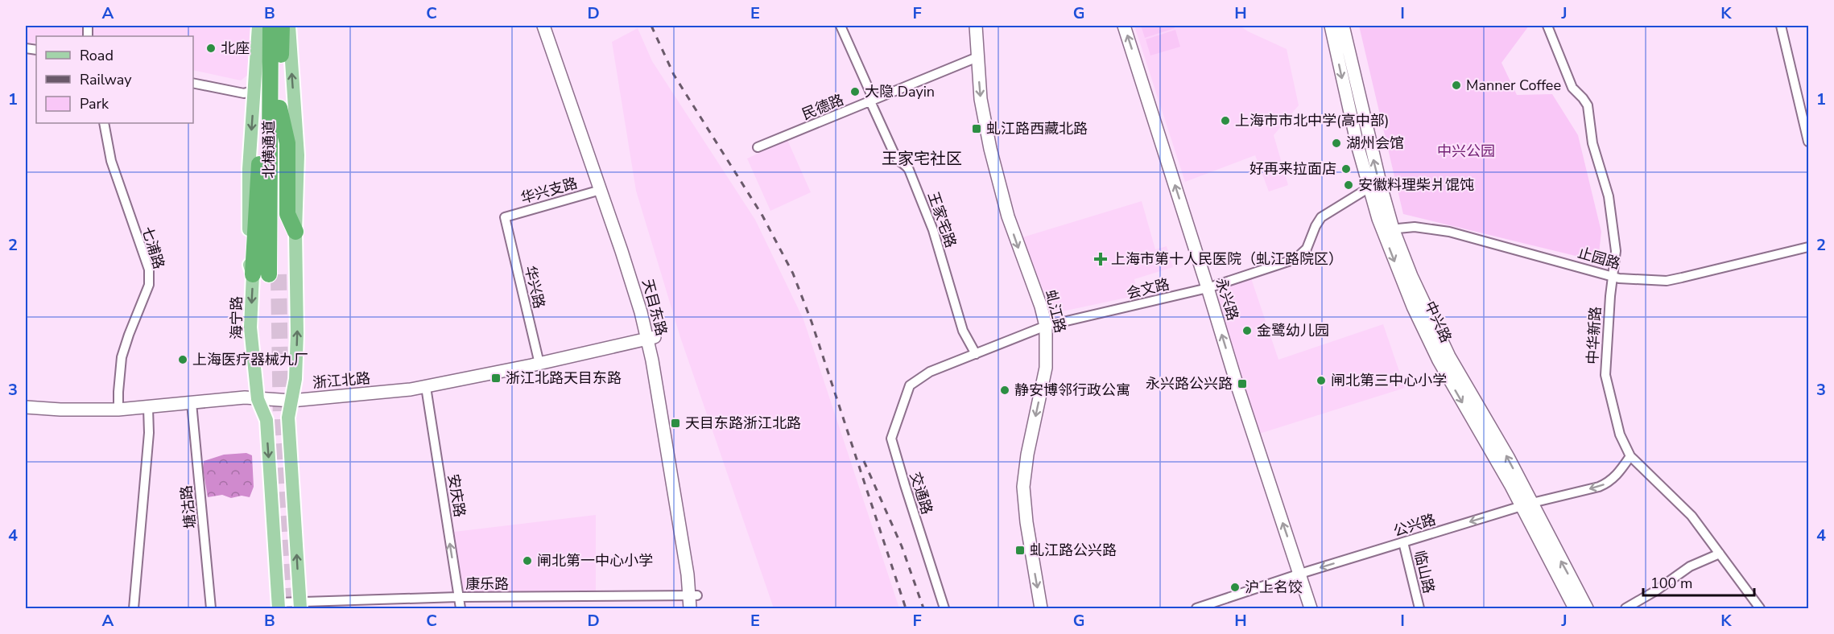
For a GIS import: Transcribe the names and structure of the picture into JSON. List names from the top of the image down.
{
  "streets": {
    "highway": ["北横通道"],
    "main road": [
      "永兴路",
      "天目东路",
      "虬江路",
      "海宁路",
      "中兴路",
      "浙江北路"
    ],
    "street": [
      "民德路",
      "华兴支路",
      "王家宅路",
      "七浦路",
      "止园路",
      "华兴路",
      "会文路",
      "中华新路",
      "交通路",
      "安庆路",
      "塘沽路",
      "公兴路",
      "临山路",
      "康乐路"
    ]
  },
  "crossings": [
    ["民德路", "王家宅路"],
    ["民德路", "虬江路"],
    ["北横通道", "海宁路"],
    ["华兴支路", "华兴路"],
    ["华兴支路", "天目东路"],
    ["王家宅路", "会文路"],
    ["七浦路", "浙江北路"],
    ["止园路", "中兴路"],
    ["止园路", "中华新路"],
    ["华兴路", "浙江北路"],
    ["会文路", "永兴路"],
    ["会文路", "虬江路"],
    ["会文路", "中兴路"],
    ["会文路", "交通路"],
    ["永兴路", "公兴路"],
    ["天目东路", "浙江北路"],
    ["天目东路", "康乐路"],
    ["海宁路", "浙江北路"],
    ["海宁路", "康乐路"],
    ["中兴路", "公兴路"],
    ["中华新路", "公兴路"],
    ["浙江北路", "安庆路"],
    ["浙江北路", "塘沽路"],
    ["安庆路", "康乐路"],
    ["公兴路", "临山路"]
  ],
  "one_way": [
    "永兴路",
    "虬江路",
    "安庆路",
    "公兴路"
  ],
  "districts": ["王家宅社区"],
  "parks": ["中兴公园"],
  "places": {
    "other": [
      "北座",
      "Manner Coffee",
      "大隐 Dayin",
      "上海市市北中学(高中部)",
      "湖州会馆",
      "好再来拉面店",
      "安徽料理柴爿馄饨",
      "金鹭幼儿园",
      "上海医疗器械九厂",
      "闸北第三中心小学",
      "静安博邻行政公寓",
      "闸北第一中心小学",
      "沪上名饺"
    ],
    "transit": [
      "虬江路西藏北路",
      "浙江北路天目东路",
      "永兴路公兴路",
      "天目东路浙江北路",
      "虬江路公兴路"
    ],
    "health": ["上海市第十人民医院（虬江路院区）"]
  },
  "legend": ["Road", "Railway", "Park"],
  "scale_bar": "100 m",
  "grid": {
    "columns": [
      "A",
      "B",
      "C",
      "D",
      "E",
      "F",
      "G",
      "H",
      "I",
      "J",
      "K"
    ],
    "rows": [
      "1",
      "2",
      "3",
      "4"
    ]
  }
}
